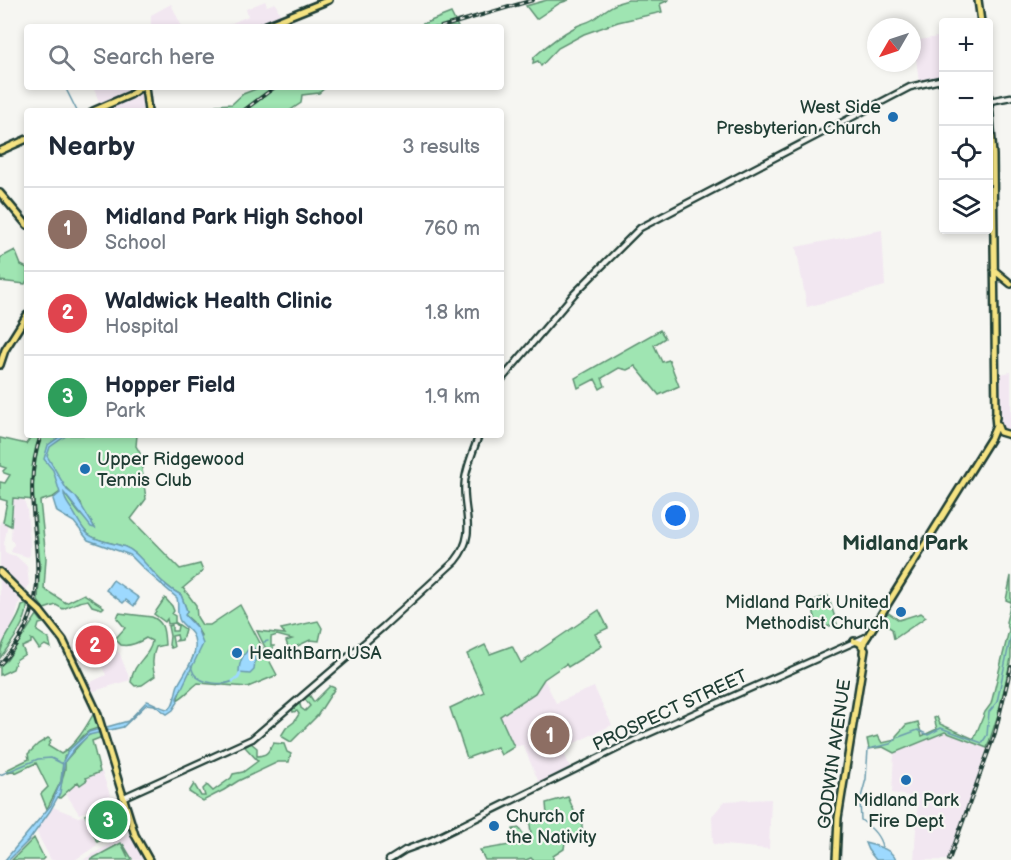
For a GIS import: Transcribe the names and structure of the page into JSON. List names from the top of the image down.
{
  "streets": {
    "main road": ["PROSPECT STREET", "GODWIN AVENUE"]
  },
  "crossings": [
    ["PROSPECT STREET", "GODWIN AVENUE"]
  ],
  "districts": ["Midland Park"],
  "places": [
    "West Side Presbyterian Church",
    "Upper Ridgewood Tennis Club",
    "Midland Park United Methodist Church",
    "HealthBarn USA",
    "Midland Park Fire Dept",
    "Church of the Nativity"
  ],
  "north": "bottom left",
  "page": {
    "map_buttons": ["+", "−"],
    "search": "Search here",
    "heading": ["Nearby", "3 results"],
    "list": [
      {
        "mark": "1",
        "name": "Midland Park High School",
        "note": "School",
        "value": "760 m"
      },
      {
        "mark": "2",
        "name": "Waldwick Health Clinic",
        "note": "Hospital",
        "value": "1.8 km"
      },
      {
        "mark": "3",
        "name": "Hopper Field",
        "note": "Park",
        "value": "1.9 km"
      }
    ],
    "pins": ["2", "1", "3"]
  }
}
